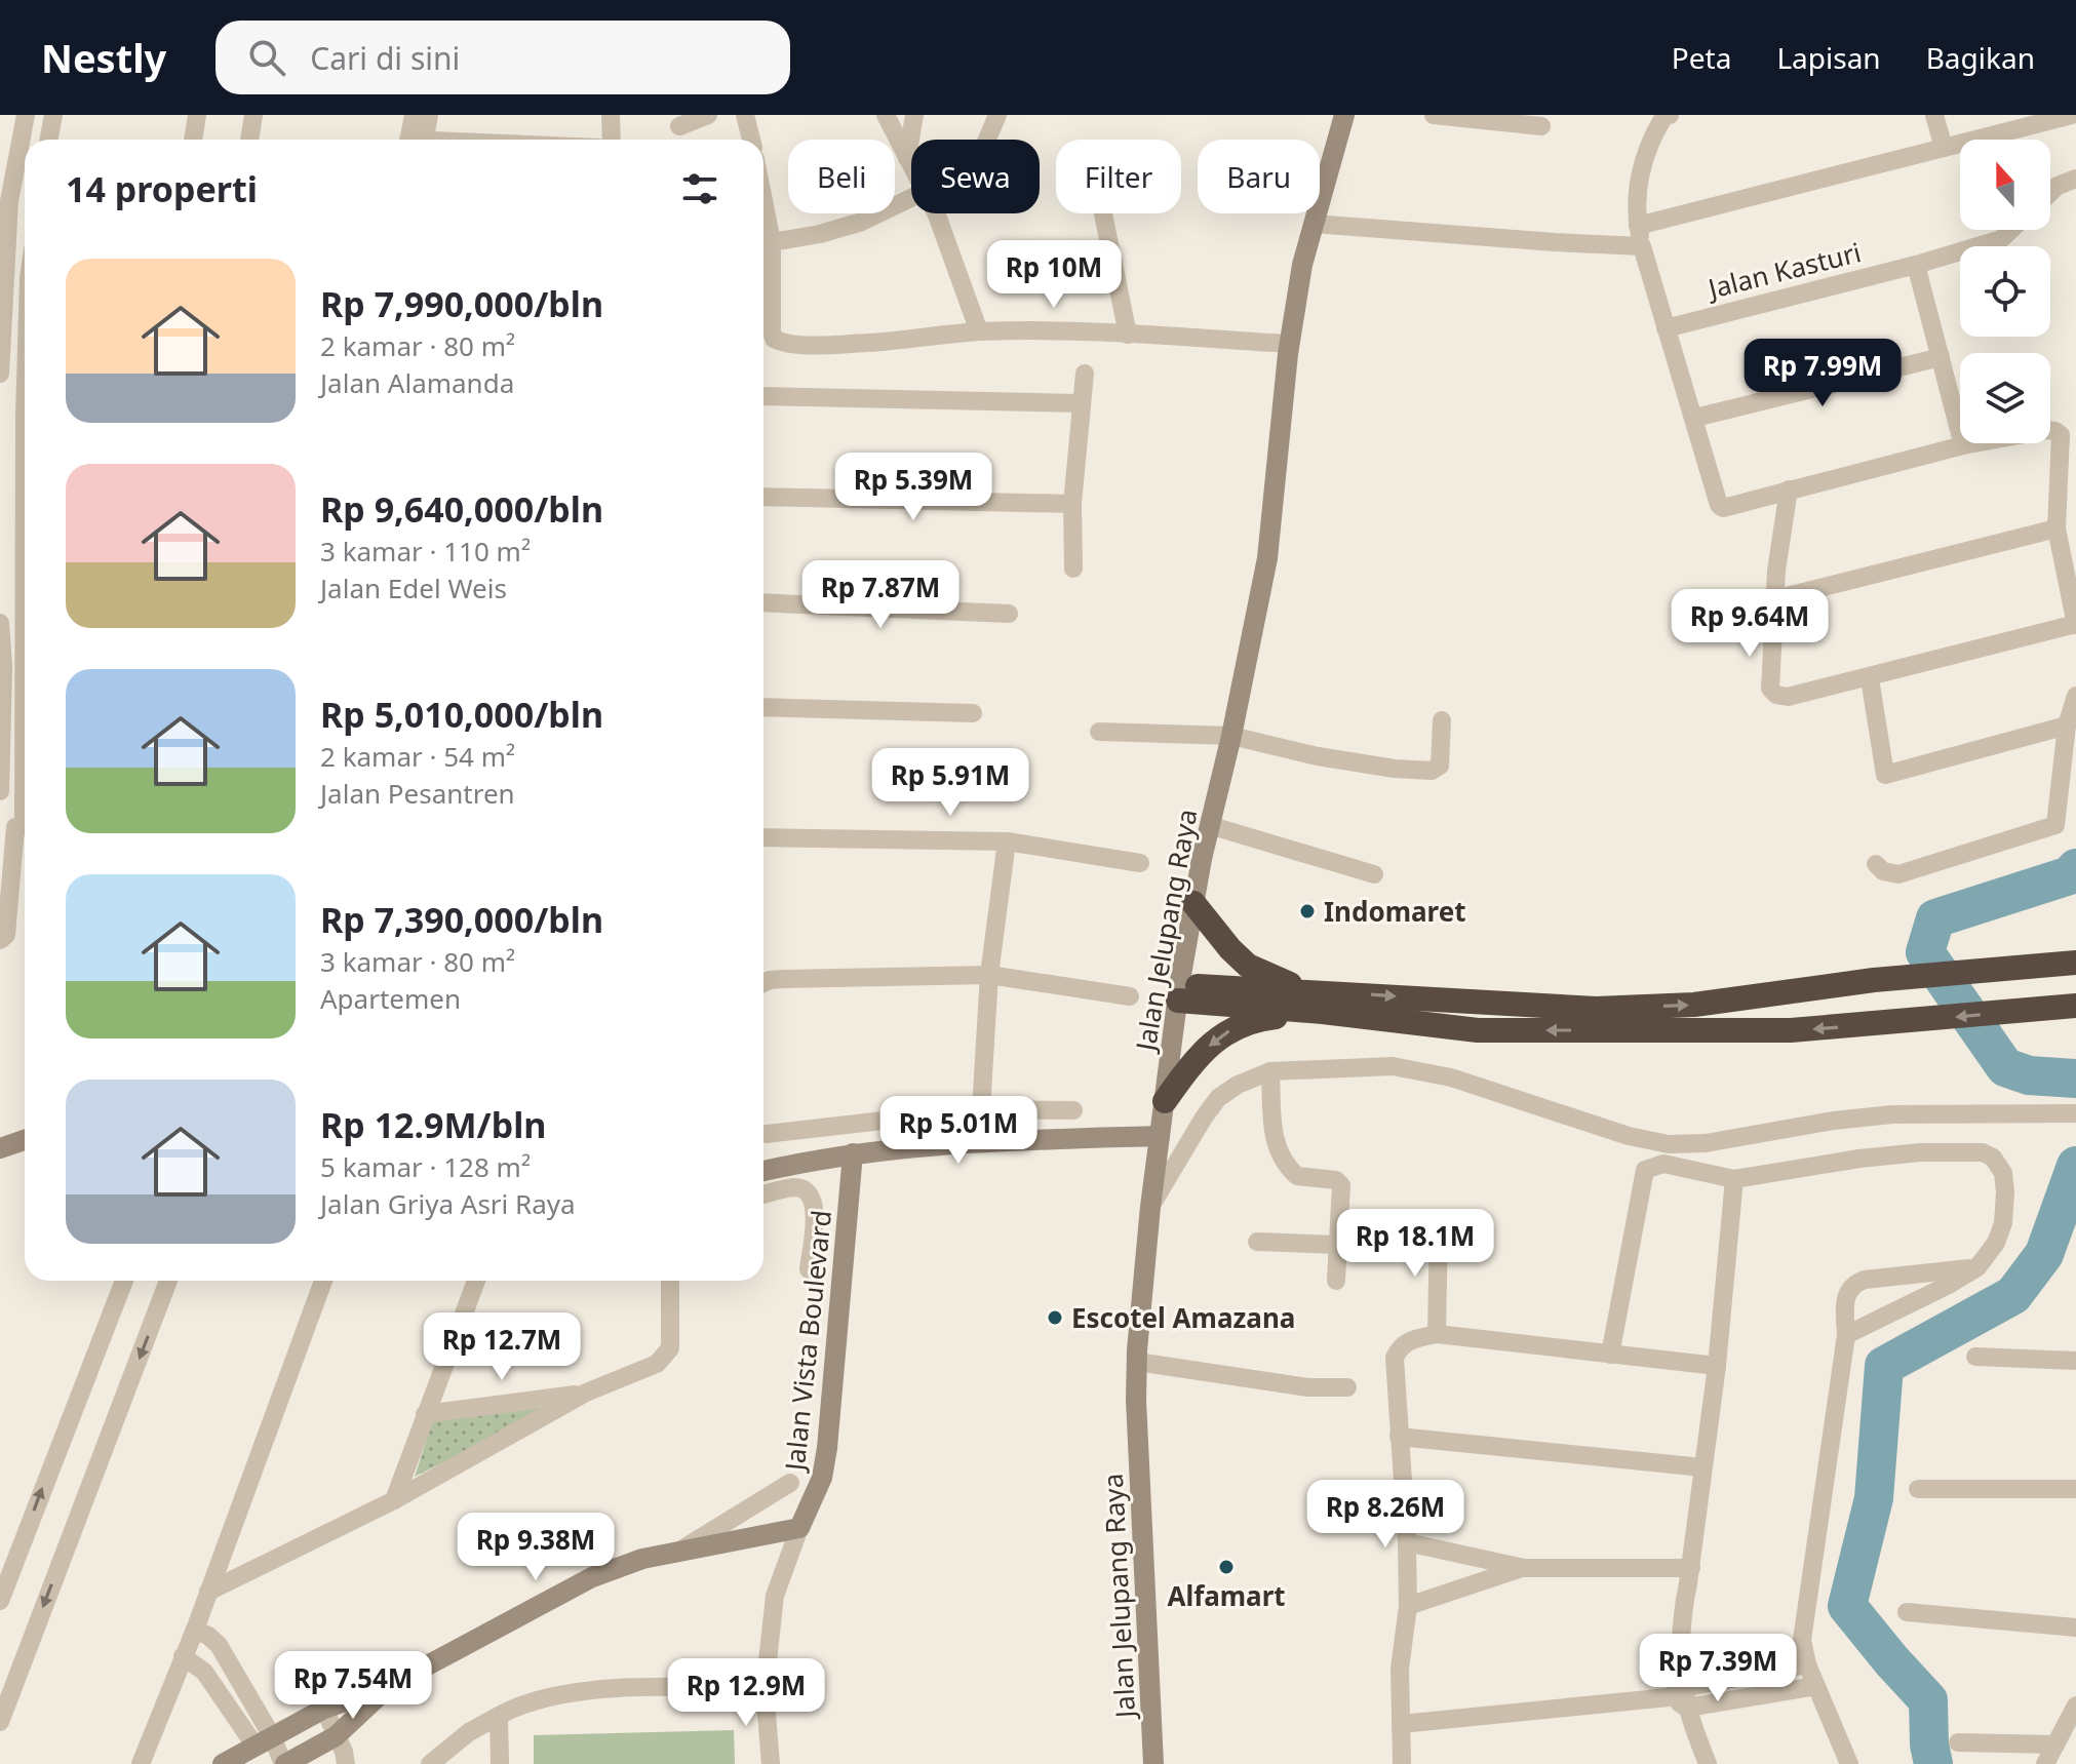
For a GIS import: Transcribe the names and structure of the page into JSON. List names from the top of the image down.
{
  "streets": {
    "street": ["Jalan Kasturi", "Jalan Jelupang Raya", "Jalan Vista Boulevard"]
  },
  "places": ["Indomaret", "Escotel Amazana", "Alfamart"],
  "north": "top",
  "page": {
    "header": "Nestly",
    "search": "Cari di sini",
    "nav": ["Peta", "Lapisan", "Bagikan"],
    "chip": [
      "Beli",
      "Sewa",
      "Filter",
      "Baru"
    ],
    "heading": "14 properti",
    "list": [
      {
        "name": "Rp 7,990,000/bln",
        "note": "2 kamar · 80 m² · Jalan Alamanda"
      },
      {
        "name": "Rp 9,640,000/bln",
        "note": "3 kamar · 110 m² · Jalan Edel Weis"
      },
      {
        "name": "Rp 5,010,000/bln",
        "note": "2 kamar · 54 m² · Jalan Pesantren"
      },
      {
        "name": "Rp 7,390,000/bln",
        "note": "3 kamar · 80 m² · Apartemen"
      },
      {
        "name": "Rp 12.9M/bln",
        "note": "5 kamar · 128 m² · Jalan Griya Asri Raya"
      }
    ],
    "price": [
      "Rp 10M",
      "Rp 7.99M",
      "Rp 5.39M",
      "Rp 7.87M",
      "Rp 9.64M",
      "Rp 5.91M",
      "Rp 5.01M",
      "Rp 18.1M",
      "Rp 12.7M",
      "Rp 8.26M",
      "Rp 9.38M",
      "Rp 7.39M",
      "Rp 7.54M",
      "Rp 12.9M"
    ]
  }
}
